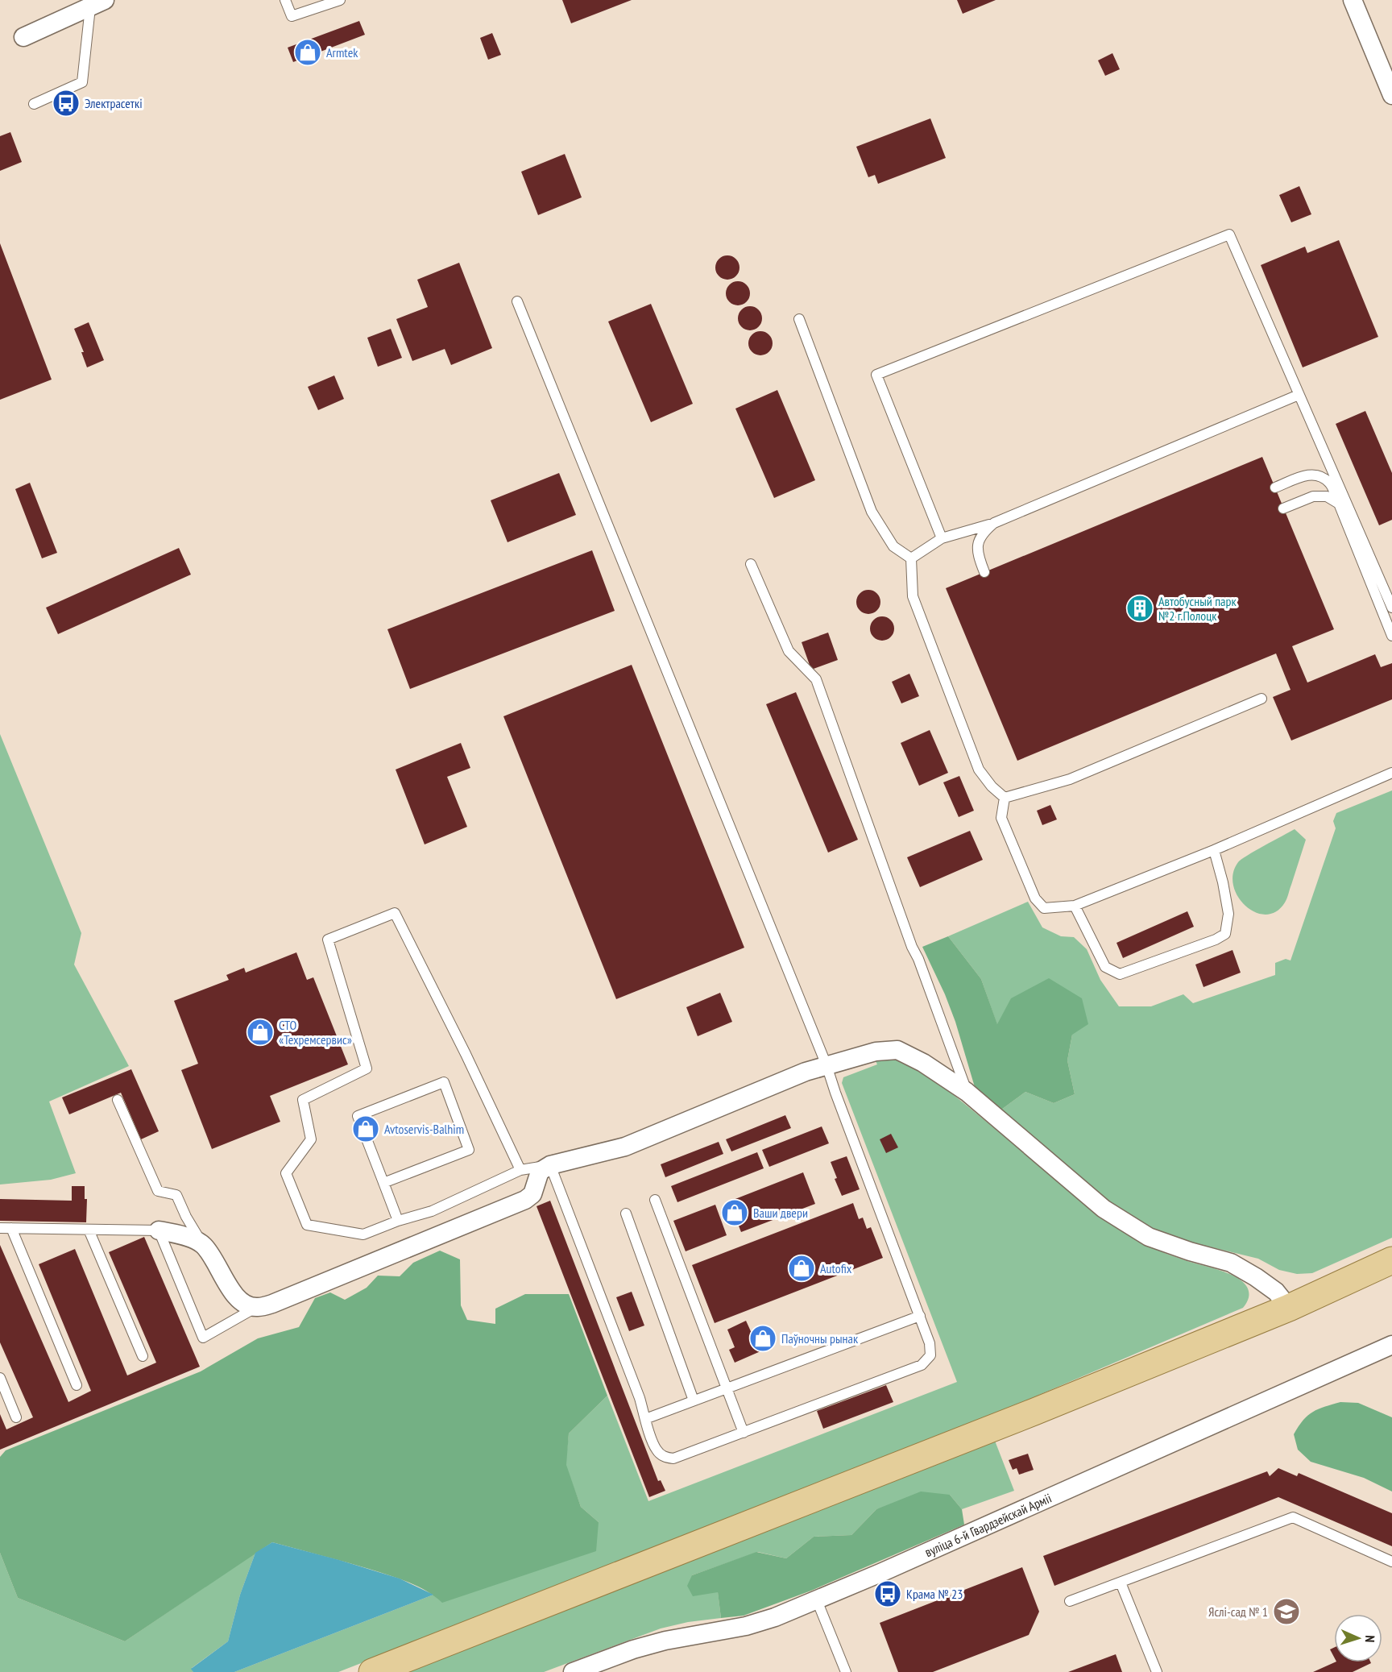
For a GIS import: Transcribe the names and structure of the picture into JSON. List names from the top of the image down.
{
  "streets": {
    "street": ["вуліца 6-й Гвардзейскай Арміі"]
  },
  "places": {
    "shop": [
      "Armtek",
      "СТО «Техремсервис»",
      "Avtoservis-Balhim",
      "Ваши двери",
      "Autofix",
      "Паўночны рынак"
    ],
    "bus stop": ["Электрасеткі", "Крама № 23"],
    "building": ["Автобусный парк №2 г.Полоцк"],
    "school or university": ["Яслі-сад № 1"]
  },
  "north": "right"
}
